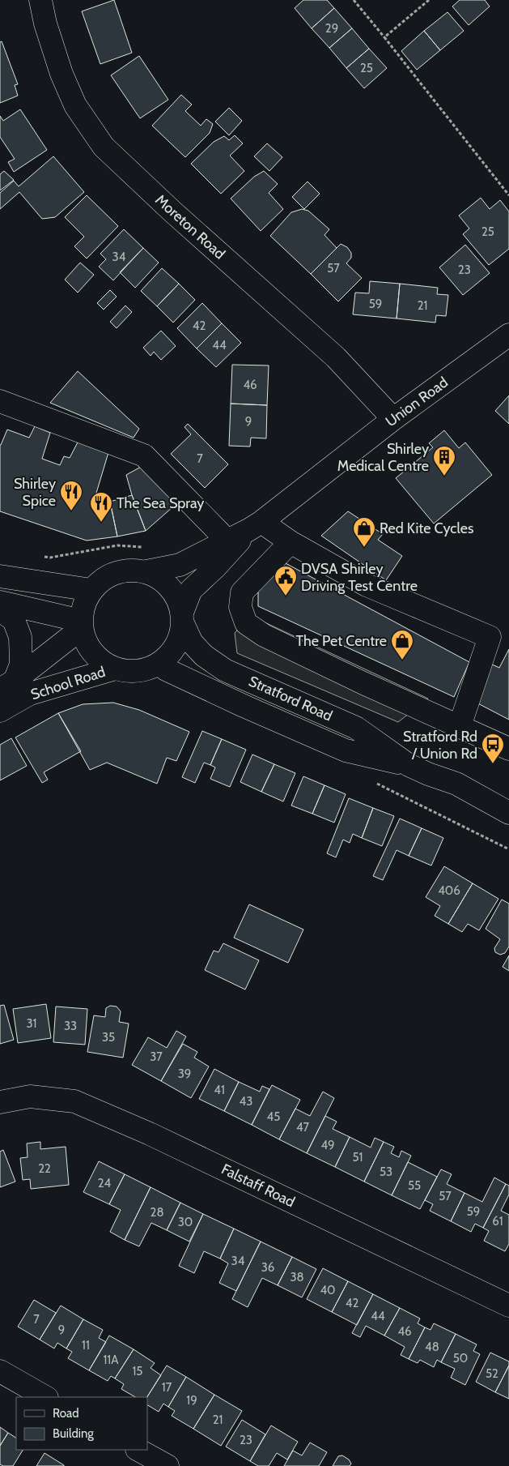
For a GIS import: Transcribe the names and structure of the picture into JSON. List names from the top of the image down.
{
  "streets": {
    "main road": [
      "Moreton Road",
      "Union Road",
      "School Road",
      "Stratford Road",
      "Falstaff Road"
    ]
  },
  "crossings": [
    ["Moreton Road", "Union Road"],
    ["Union Road", "School Road"],
    ["Union Road", "Stratford Road"],
    ["School Road", "Stratford Road"]
  ],
  "places": {
    "building": ["Shirley Medical Centre"],
    "restaurant": ["Shirley Spice", "The Sea Spray"],
    "shop": ["Red Kite Cycles", "The Pet Centre"],
    "public building": ["DVSA Shirley Driving Test Centre"],
    "bus stop": ["Stratford Rd / Union Rd"]
  },
  "house_numbers": [
    "29",
    "25",
    "25",
    "34",
    "57",
    "23",
    "59",
    "21",
    "42",
    "44",
    "46",
    "9",
    "7",
    "406",
    "31",
    "33",
    "35",
    "37",
    "39",
    "41",
    "43",
    "45",
    "47",
    "49",
    "51",
    "22",
    "53",
    "24",
    "55",
    "57",
    "59",
    "28",
    "61",
    "30",
    "34",
    "36",
    "38",
    "40",
    "42",
    "44",
    "7",
    "9",
    "46",
    "11",
    "48",
    "50",
    "11A",
    "15",
    "52",
    "17",
    "19",
    "21",
    "23"
  ],
  "legend": ["Road", "Building"]
}
